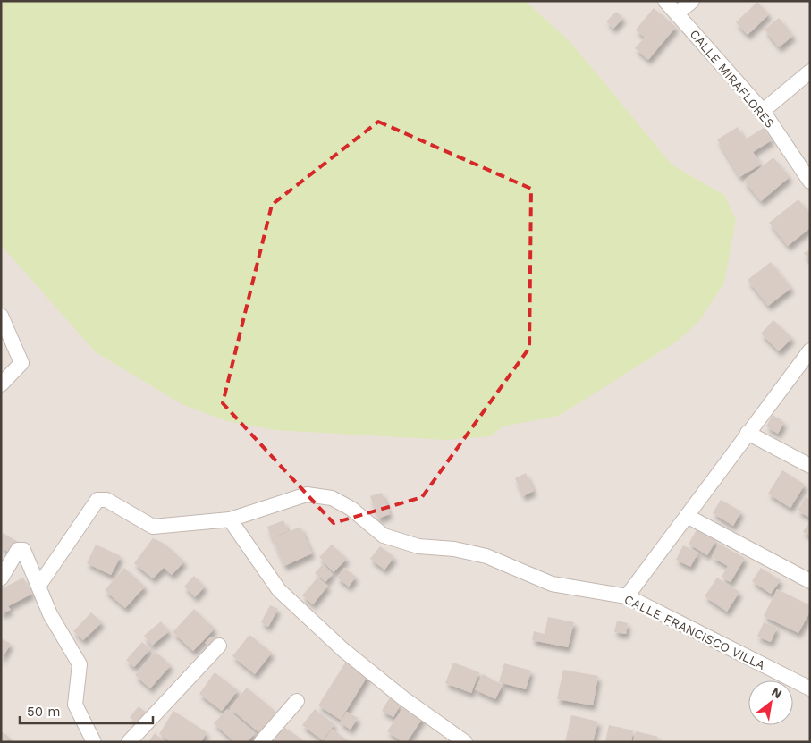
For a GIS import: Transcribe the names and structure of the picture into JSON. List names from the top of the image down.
{
  "streets": {
    "street": ["CALLE MIRAFLORES", "CALLE FRANCISCO VILLA"]
  },
  "scale_bar": "50 m",
  "north": "top right"
}
